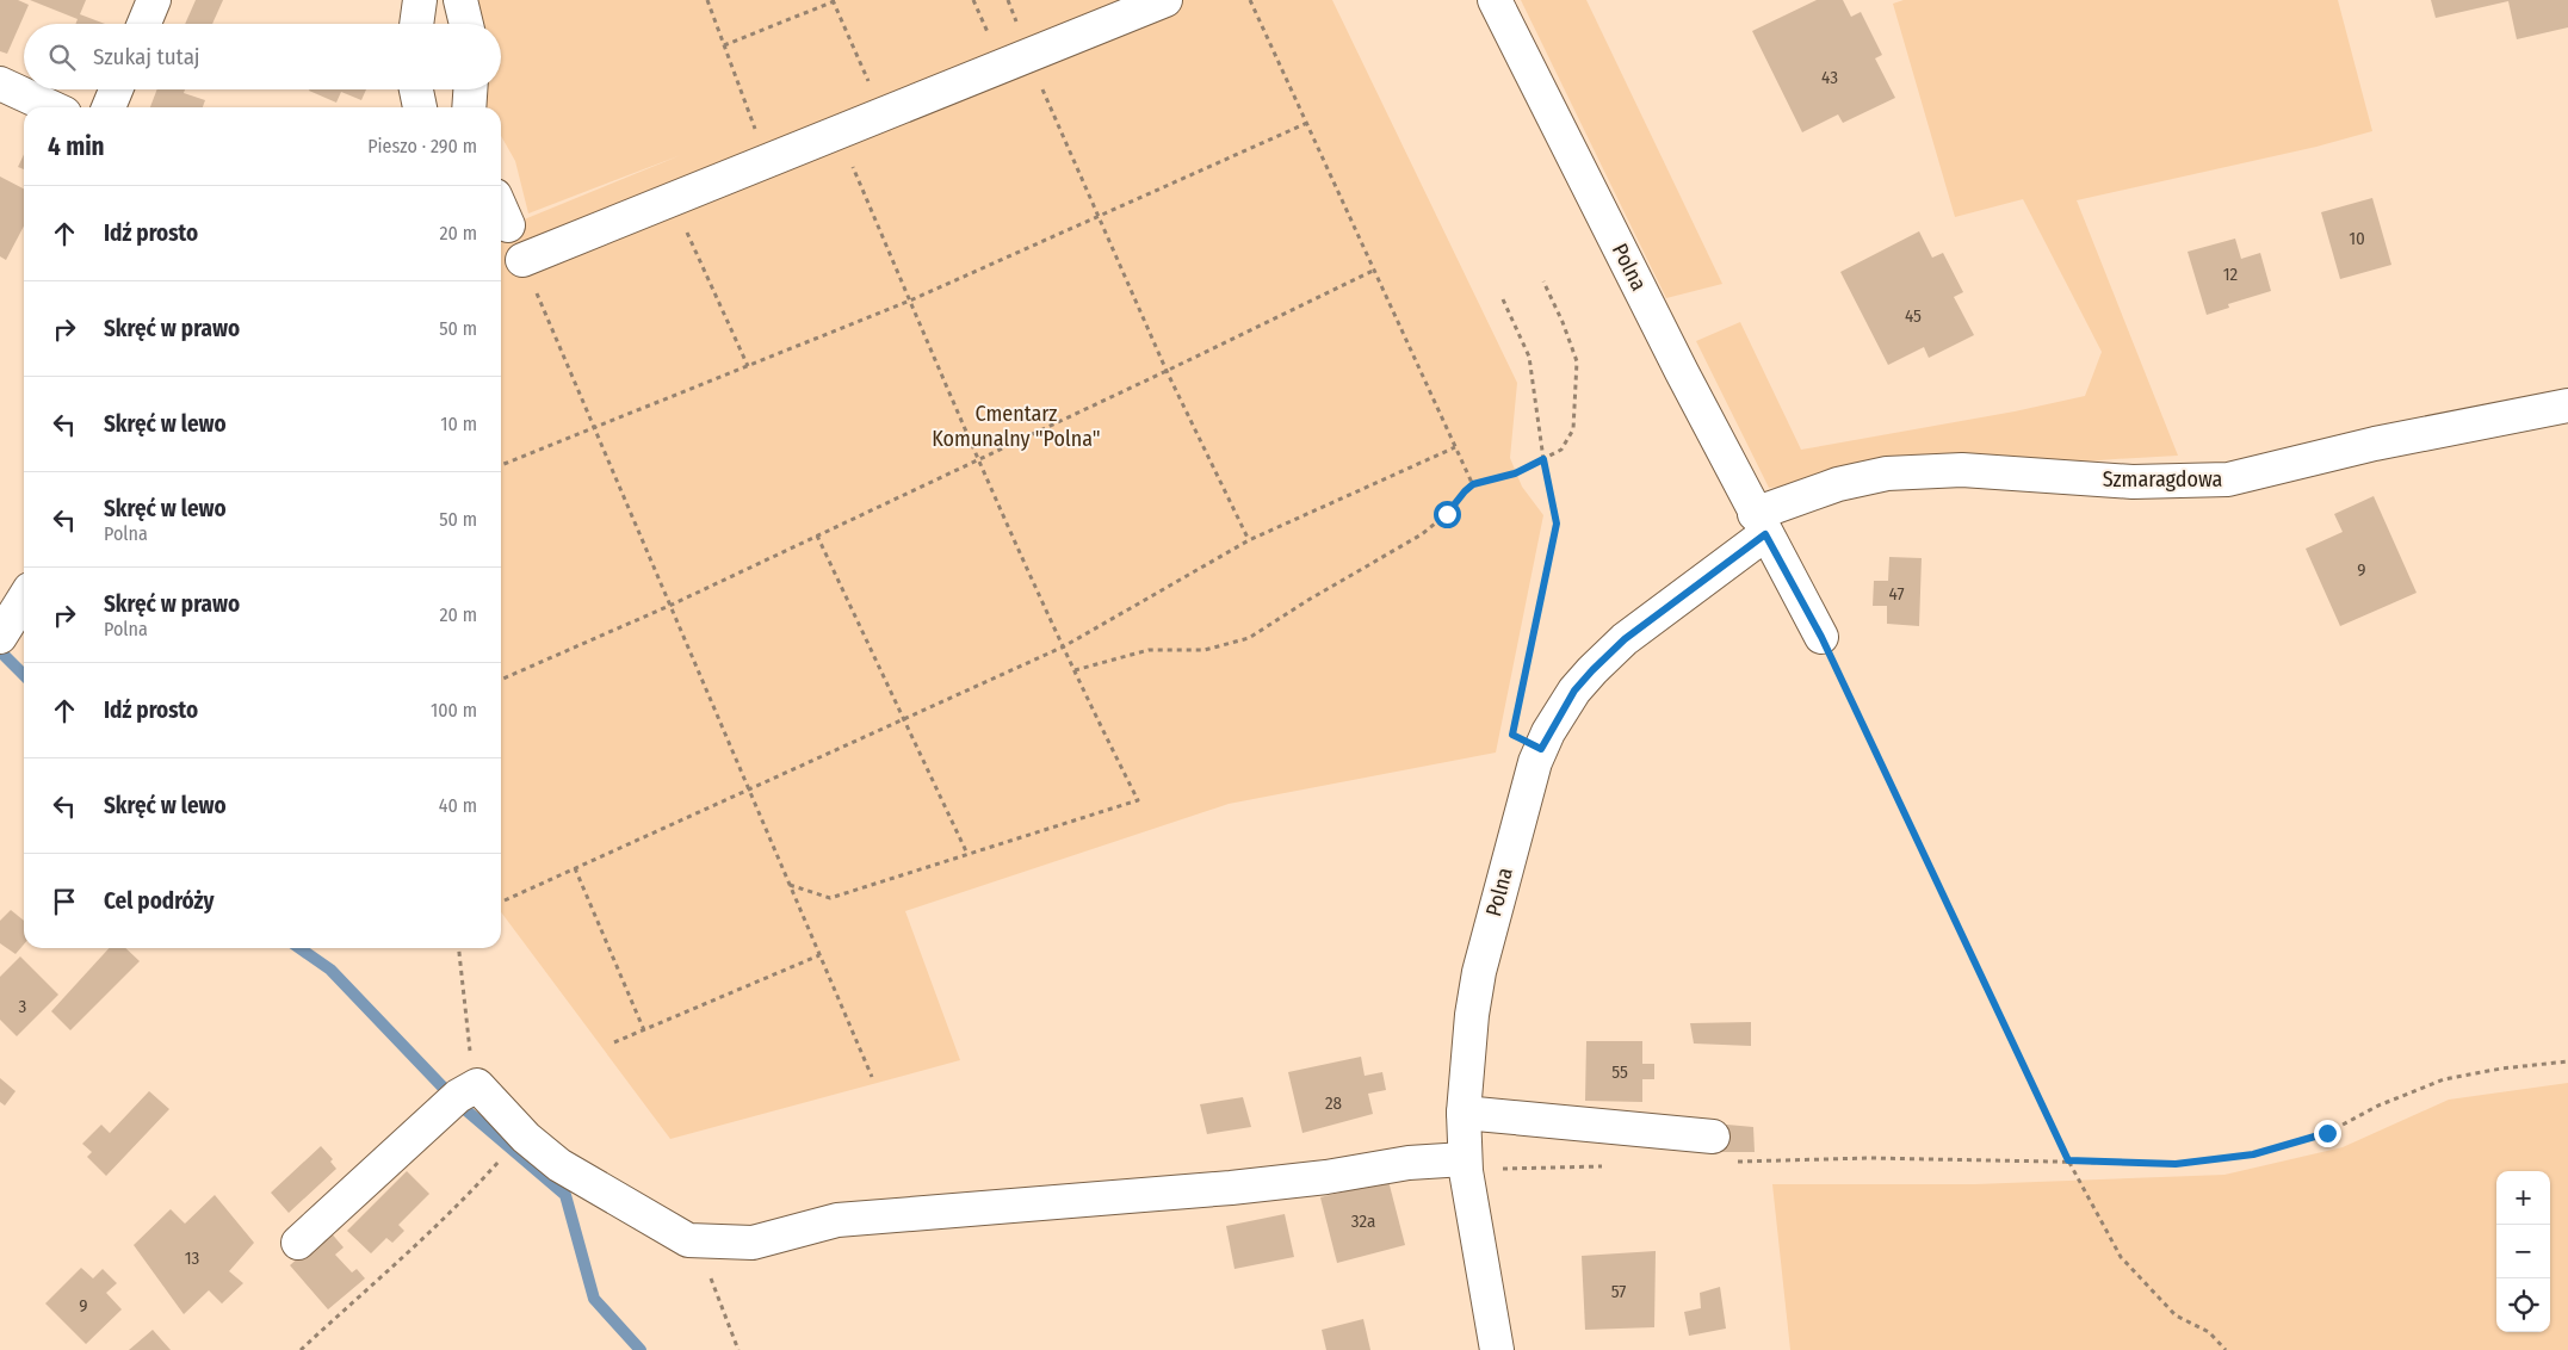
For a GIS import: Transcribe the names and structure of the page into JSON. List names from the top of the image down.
{
  "streets": {
    "street": ["Polna", "Szmaragdowa"]
  },
  "crossings": [
    ["Polna", "Szmaragdowa"]
  ],
  "parks": ["Cmentarz Komunalny \"Polna\""],
  "house_numbers": [
    "43",
    "10",
    "12",
    "45",
    "9",
    "47",
    "3",
    "55",
    "28",
    "32a",
    "13",
    "57",
    "9"
  ],
  "page": {
    "search": "Szukaj tutaj",
    "heading": ["4 min", "Pieszo · 290 m"],
    "list": [
      ["Idź prosto", "20 m"],
      ["Skręć w prawo", "50 m"],
      ["Skręć w lewo", "10 m"],
      ["Skręć w lewo", "Polna", "50 m"],
      ["Skręć w prawo", "Polna", "20 m"],
      ["Idź prosto", "100 m"],
      ["Skręć w lewo", "40 m"],
      "Cel podróży"
    ],
    "map_buttons": ["+", "−"]
  }
}
